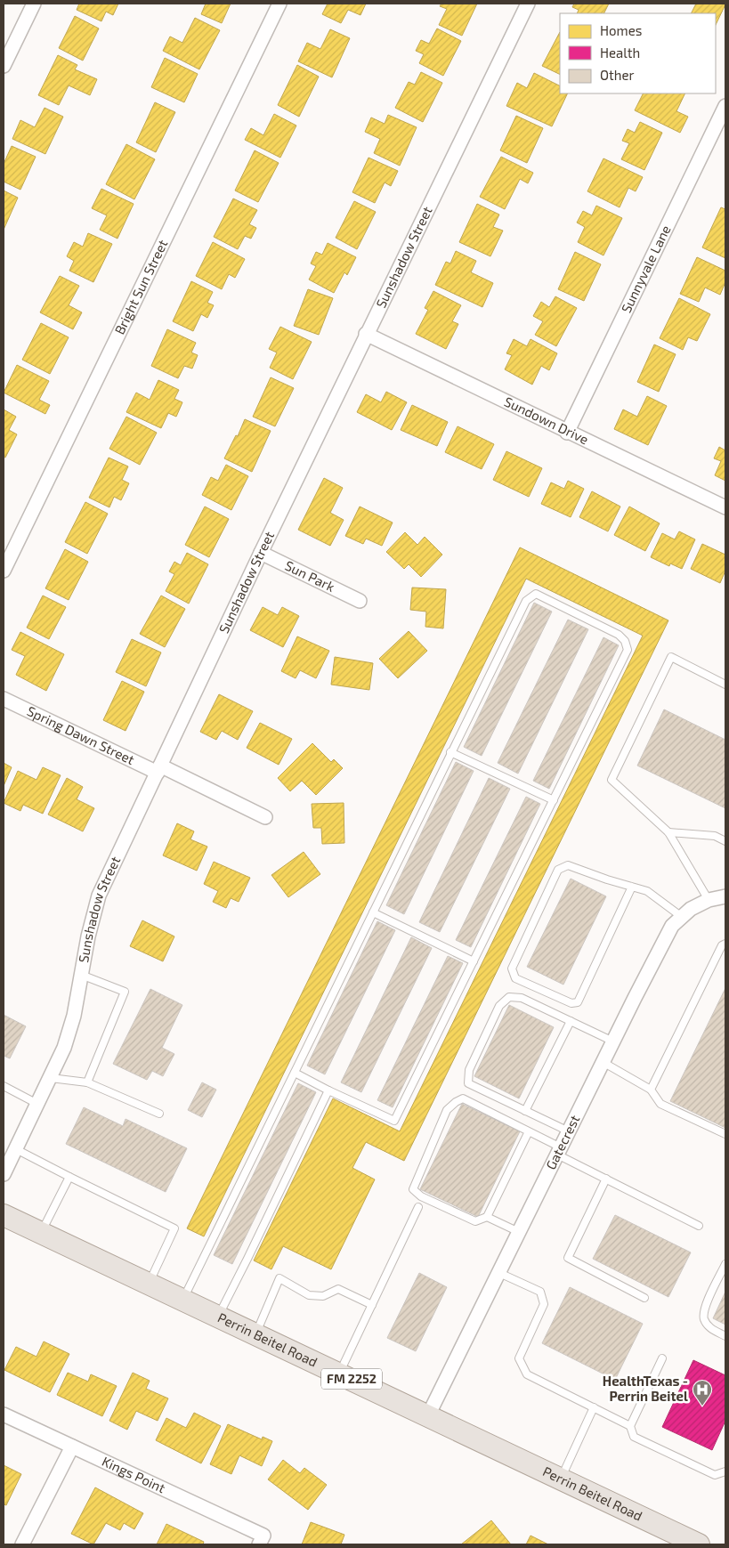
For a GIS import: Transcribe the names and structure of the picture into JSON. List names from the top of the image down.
{
  "streets": {
    "main road": ["Perrin Beitel Road", "FM 2252"],
    "street": [
      "Sunshadow Street",
      "Sunnyvale Lane",
      "Bright Sun Street",
      "Sundown Drive",
      "Sun Park",
      "Spring Dawn Street",
      "Gatecrest",
      "Kings Point"
    ]
  },
  "crossings": [
    ["Sunshadow Street", "Sundown Drive"],
    ["Sunshadow Street", "Sun Park"],
    ["Sunshadow Street", "Spring Dawn Street"],
    ["Sunnyvale Lane", "Sundown Drive"],
    ["Gatecrest", "Perrin Beitel Road"]
  ],
  "places": {
    "hospital": ["HealthTexas - Perrin Beitel"]
  },
  "legend": ["Homes", "Health", "Other"]
}
